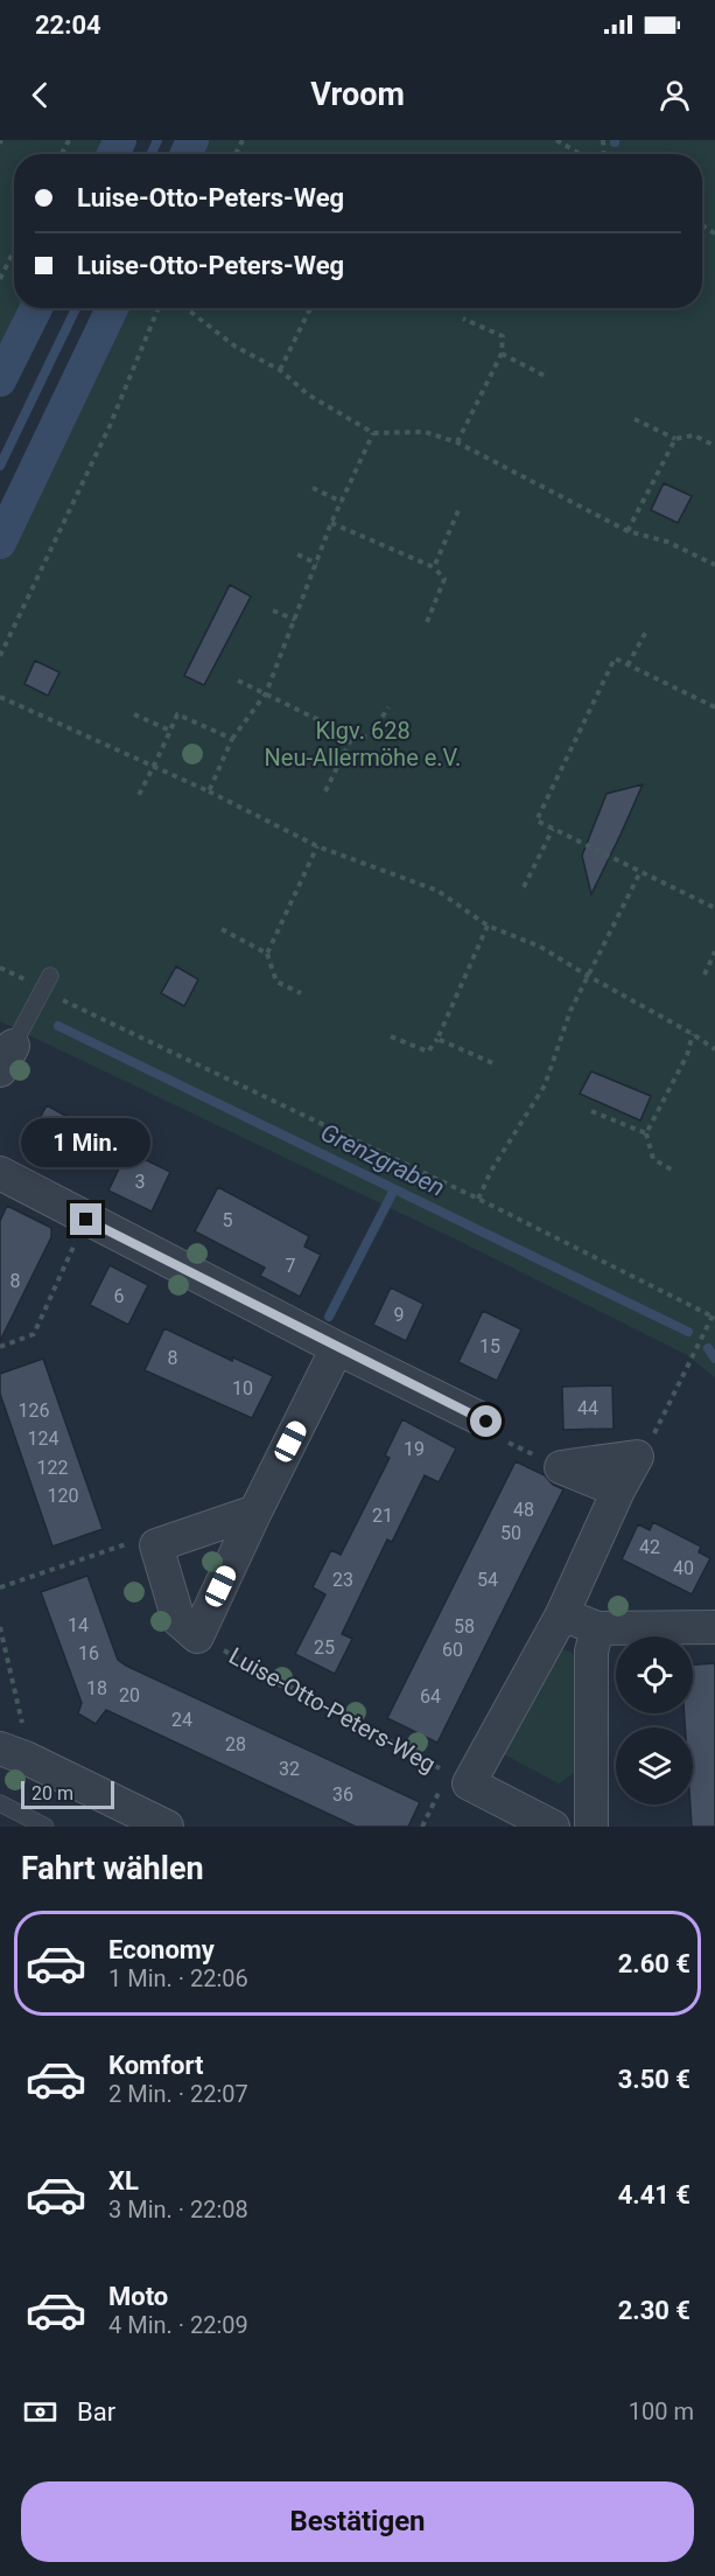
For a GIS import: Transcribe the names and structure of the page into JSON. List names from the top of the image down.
{
  "streets": {
    "path": ["Luise-Otto-Peters-Weg"]
  },
  "water": ["Grenzgraben"],
  "parks": ["Klgv. 628 Neu-Allermöhe e.V."],
  "house_numbers": [
    "3",
    "5",
    "7",
    "8",
    "6",
    "9",
    "15",
    "8",
    "10",
    "44",
    "126",
    "124",
    "19",
    "122",
    "120",
    "48",
    "21",
    "50",
    "42",
    "40",
    "23",
    "54",
    "14",
    "58",
    "25",
    "60",
    "16",
    "18",
    "20",
    "64",
    "24",
    "28",
    "32",
    "36"
  ],
  "scale_bar": "20 m",
  "page": {
    "status": "22:04",
    "header": "Vroom",
    "banner": ["Luise-Otto-Peters-Weg", "Luise-Otto-Peters-Weg"],
    "bubble": "1 Min.",
    "scale": "20 m",
    "heading": "Fahrt wählen",
    "list": [
      {
        "name": "Economy",
        "note": "1 Min. · 22:06",
        "value": "2.60 €"
      },
      {
        "name": "Komfort",
        "note": "2 Min. · 22:07",
        "value": "3.50 €"
      },
      {
        "name": "XL",
        "note": "3 Min. · 22:08",
        "value": "4.41 €"
      },
      {
        "name": "Moto",
        "note": "4 Min. · 22:09",
        "value": "2.30 €"
      }
    ],
    "pay": ["Bar", "100 m"],
    "buttons": "Bestätigen"
  }
}
